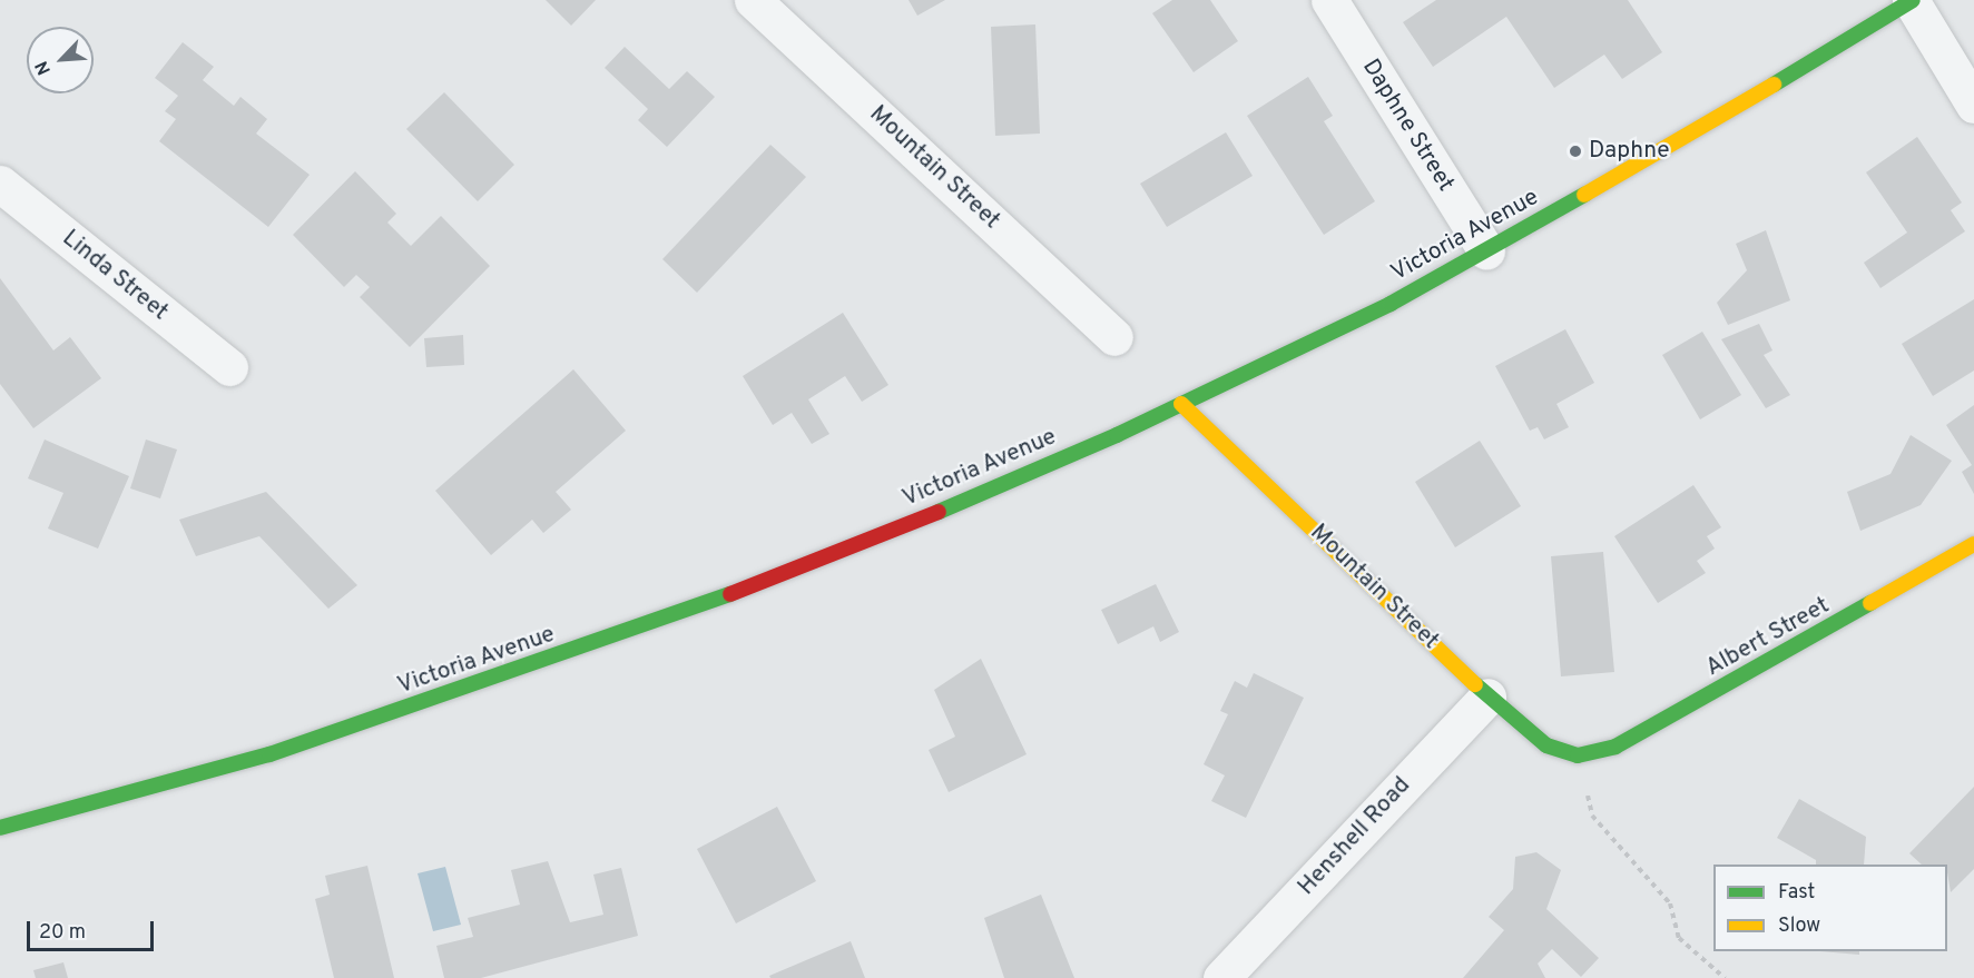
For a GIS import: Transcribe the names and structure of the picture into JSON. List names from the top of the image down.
{
  "streets": {
    "street": [
      "Daphne Street",
      "Mountain Street",
      "Victoria Avenue",
      "Linda Street",
      "Albert Street",
      "Henshell Road"
    ]
  },
  "crossings": [
    ["Daphne Street", "Victoria Avenue"],
    ["Mountain Street", "Victoria Avenue"],
    ["Mountain Street", "Albert Street"],
    ["Mountain Street", "Henshell Road"]
  ],
  "places": ["Daphne"],
  "legend": ["Fast", "Slow"],
  "scale_bar": "20 m",
  "north": "bottom left"
}
